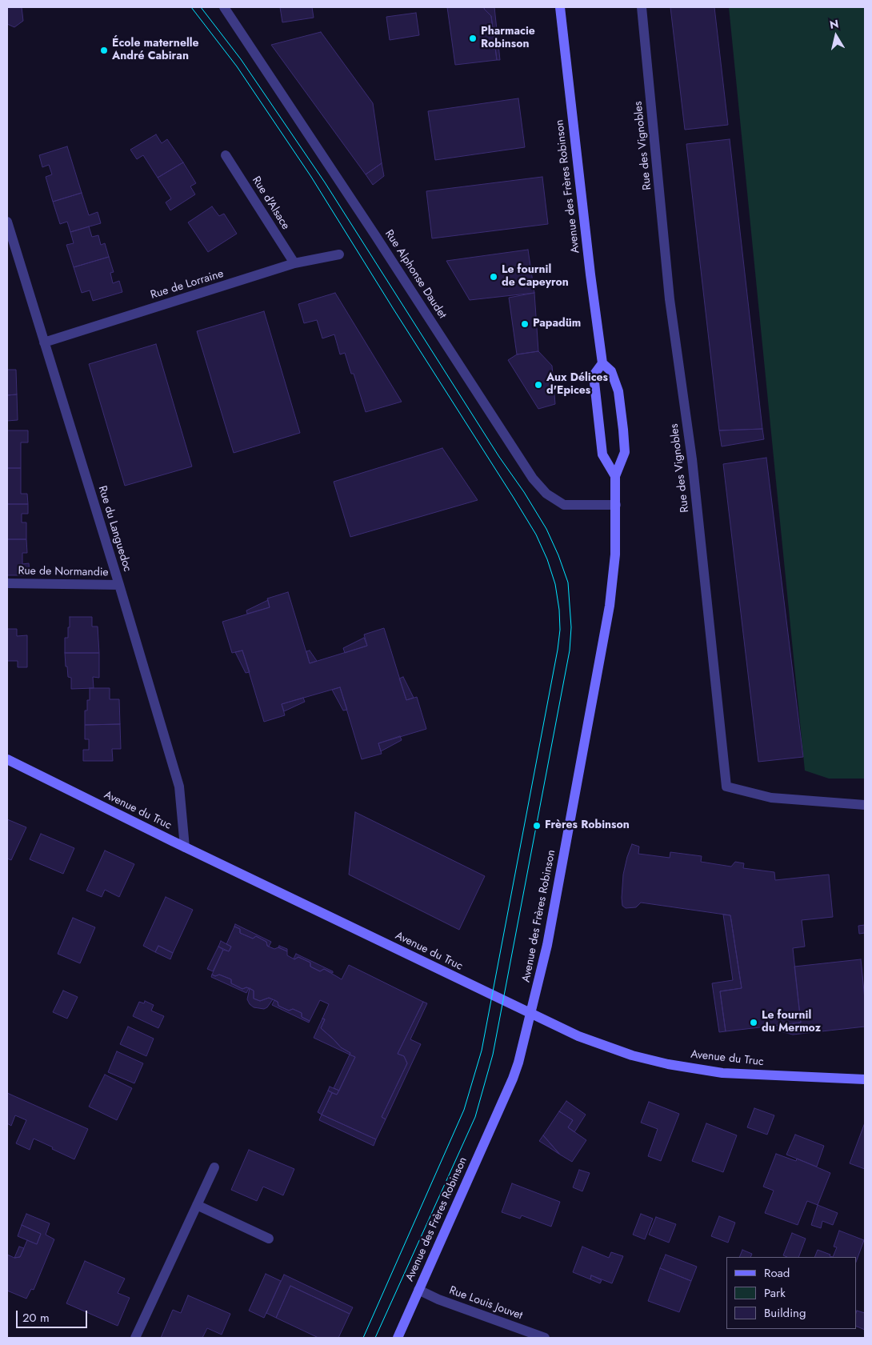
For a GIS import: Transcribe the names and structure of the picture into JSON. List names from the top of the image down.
{
  "streets": {
    "street": [
      "Rue des Vignobles",
      "Avenue des Frères Robinson",
      "Rue d'Alsace",
      "Rue Alphonse Daudet",
      "Rue de Lorraine",
      "Rue du Languedoc",
      "Rue de Normandie",
      "Avenue du Truc",
      "Rue Louis Jouvet"
    ]
  },
  "crossings": [
    ["Avenue des Frères Robinson", "Rue Alphonse Daudet"],
    ["Avenue des Frères Robinson", "Avenue du Truc"],
    ["Avenue des Frères Robinson", "Rue Louis Jouvet"],
    ["Rue d'Alsace", "Rue de Lorraine"],
    ["Rue de Lorraine", "Rue du Languedoc"],
    ["Rue du Languedoc", "Rue de Normandie"],
    ["Rue du Languedoc", "Avenue du Truc"]
  ],
  "places": [
    "Pharmacie Robinson",
    "École maternelle André Cabiran",
    "Le fournil de Capeyron",
    "Papadüm",
    "Aux Délices d'Epices",
    "Frères Robinson",
    "Le fournil du Mermoz"
  ],
  "legend": ["Road", "Park", "Building"],
  "scale_bar": "20 m",
  "north": "top"
}
